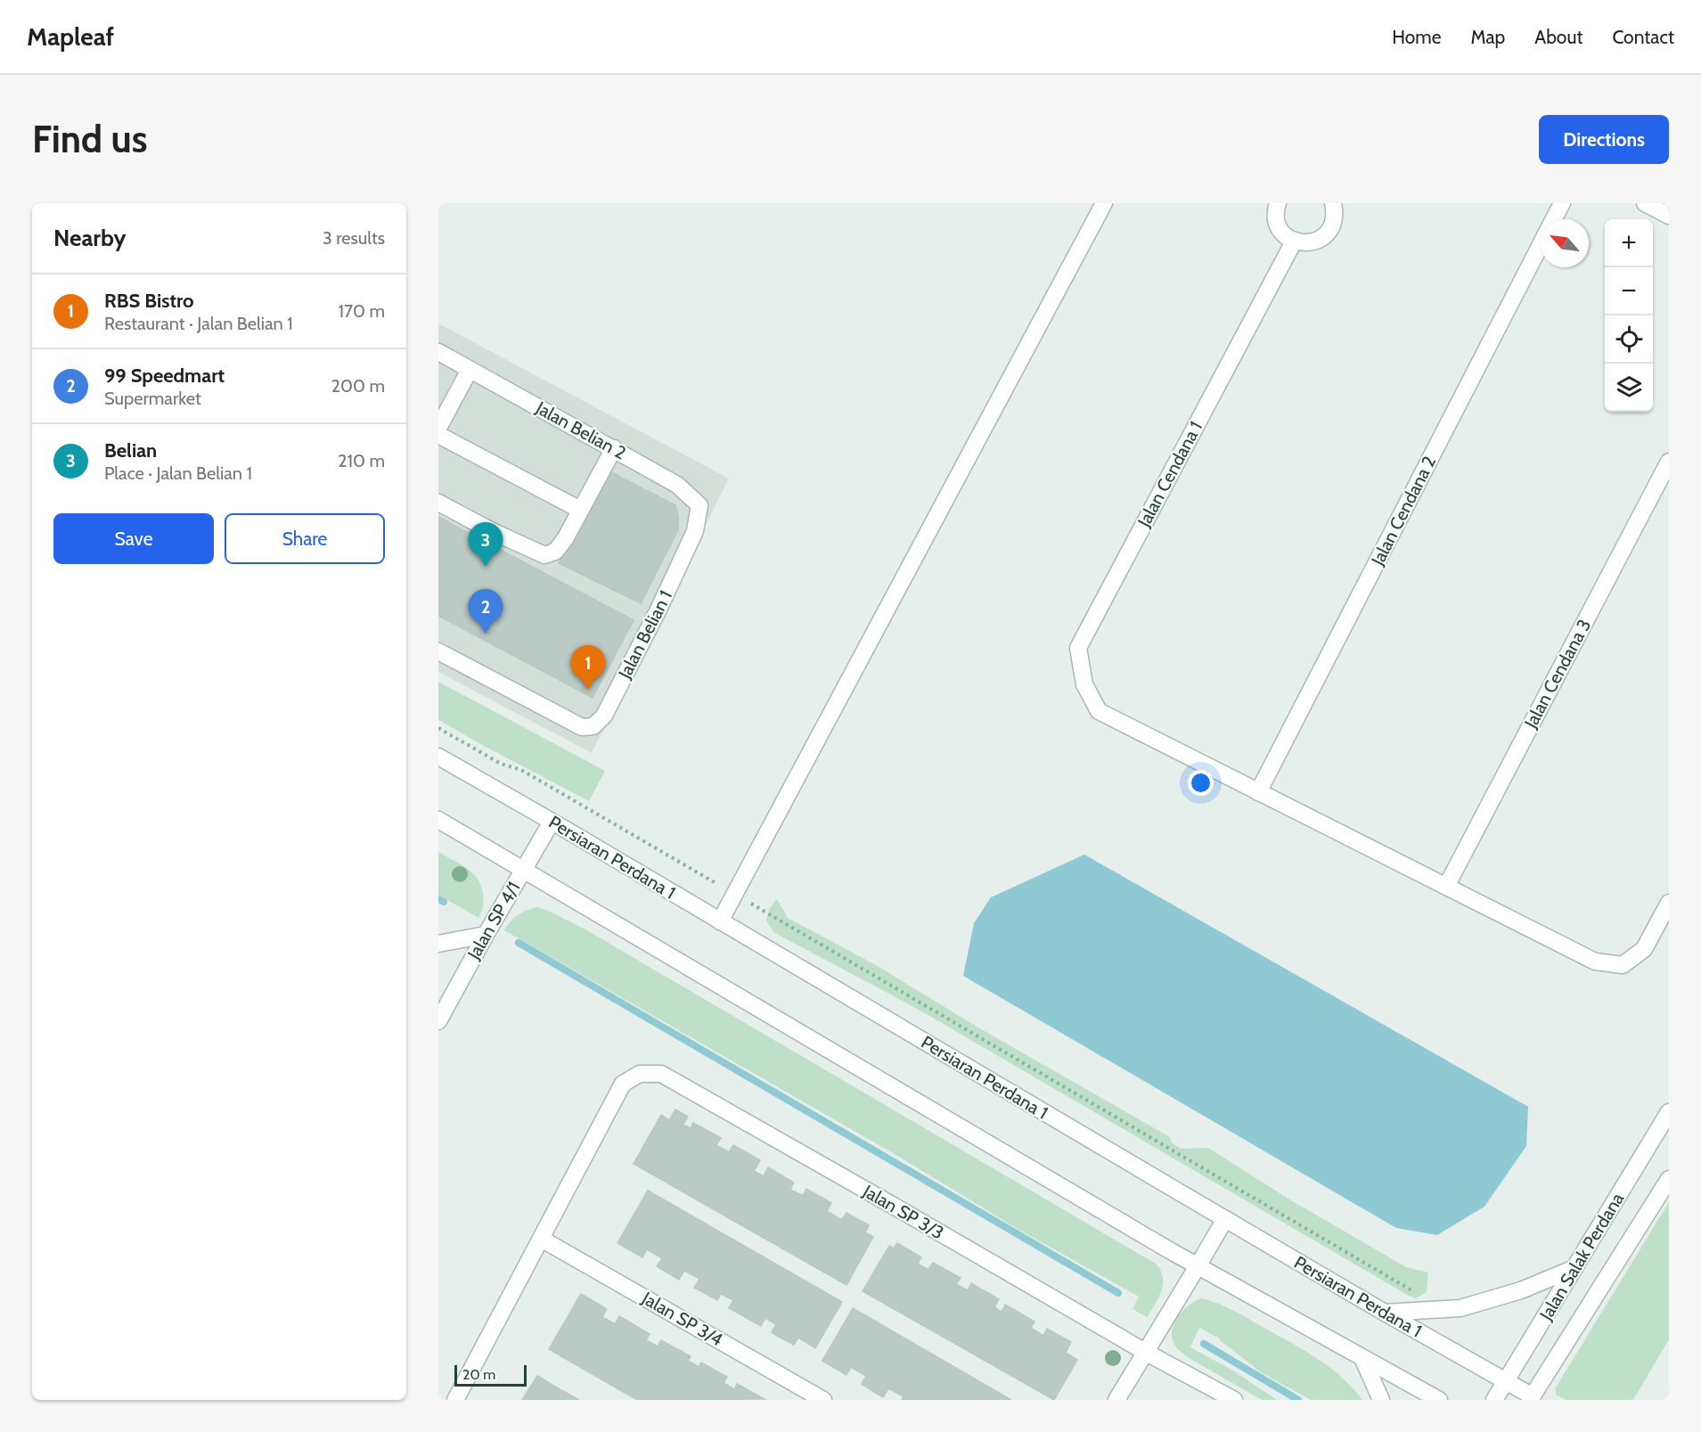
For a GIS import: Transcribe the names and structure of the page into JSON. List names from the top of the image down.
{
  "streets": {
    "street": [
      "Jalan Belian 2",
      "Jalan Cendana 1",
      "Jalan Cendana 2",
      "Jalan Belian 1",
      "Jalan Cendana 3",
      "Persiaran Perdana 1",
      "Jalan SP 4/1",
      "Jalan SP 3/3",
      "Jalan Salak Perdana",
      "Jalan SP 3/4"
    ]
  },
  "crossings": [
    ["Jalan Belian 2", "Jalan Belian 1"],
    ["Jalan Cendana 1", "Jalan Cendana 2"],
    ["Persiaran Perdana 1", "Jalan SP 4/1"],
    ["Persiaran Perdana 1", "Jalan Salak Perdana"],
    ["Jalan SP 3/3", "Jalan SP 3/4"]
  ],
  "scale_bar": "20 m",
  "north": "top left",
  "page": {
    "header": "Mapleaf",
    "nav": [
      "Home",
      "Map",
      "About",
      "Contact"
    ],
    "buttons": [
      "Directions",
      ["Save", "Share"]
    ],
    "title": "Find us",
    "heading": ["Nearby", "3 results"],
    "map_buttons": ["+", "−"],
    "list": [
      {
        "mark": "1",
        "name": "RBS Bistro",
        "note": "Restaurant · Jalan Belian 1",
        "value": "170 m"
      },
      {
        "mark": "2",
        "name": "99 Speedmart",
        "note": "Supermarket",
        "value": "200 m"
      },
      {
        "mark": "3",
        "name": "Belian",
        "note": "Place · Jalan Belian 1",
        "value": "210 m"
      }
    ],
    "pins": ["3", "2", "1"],
    "scale": "20 m"
  }
}
